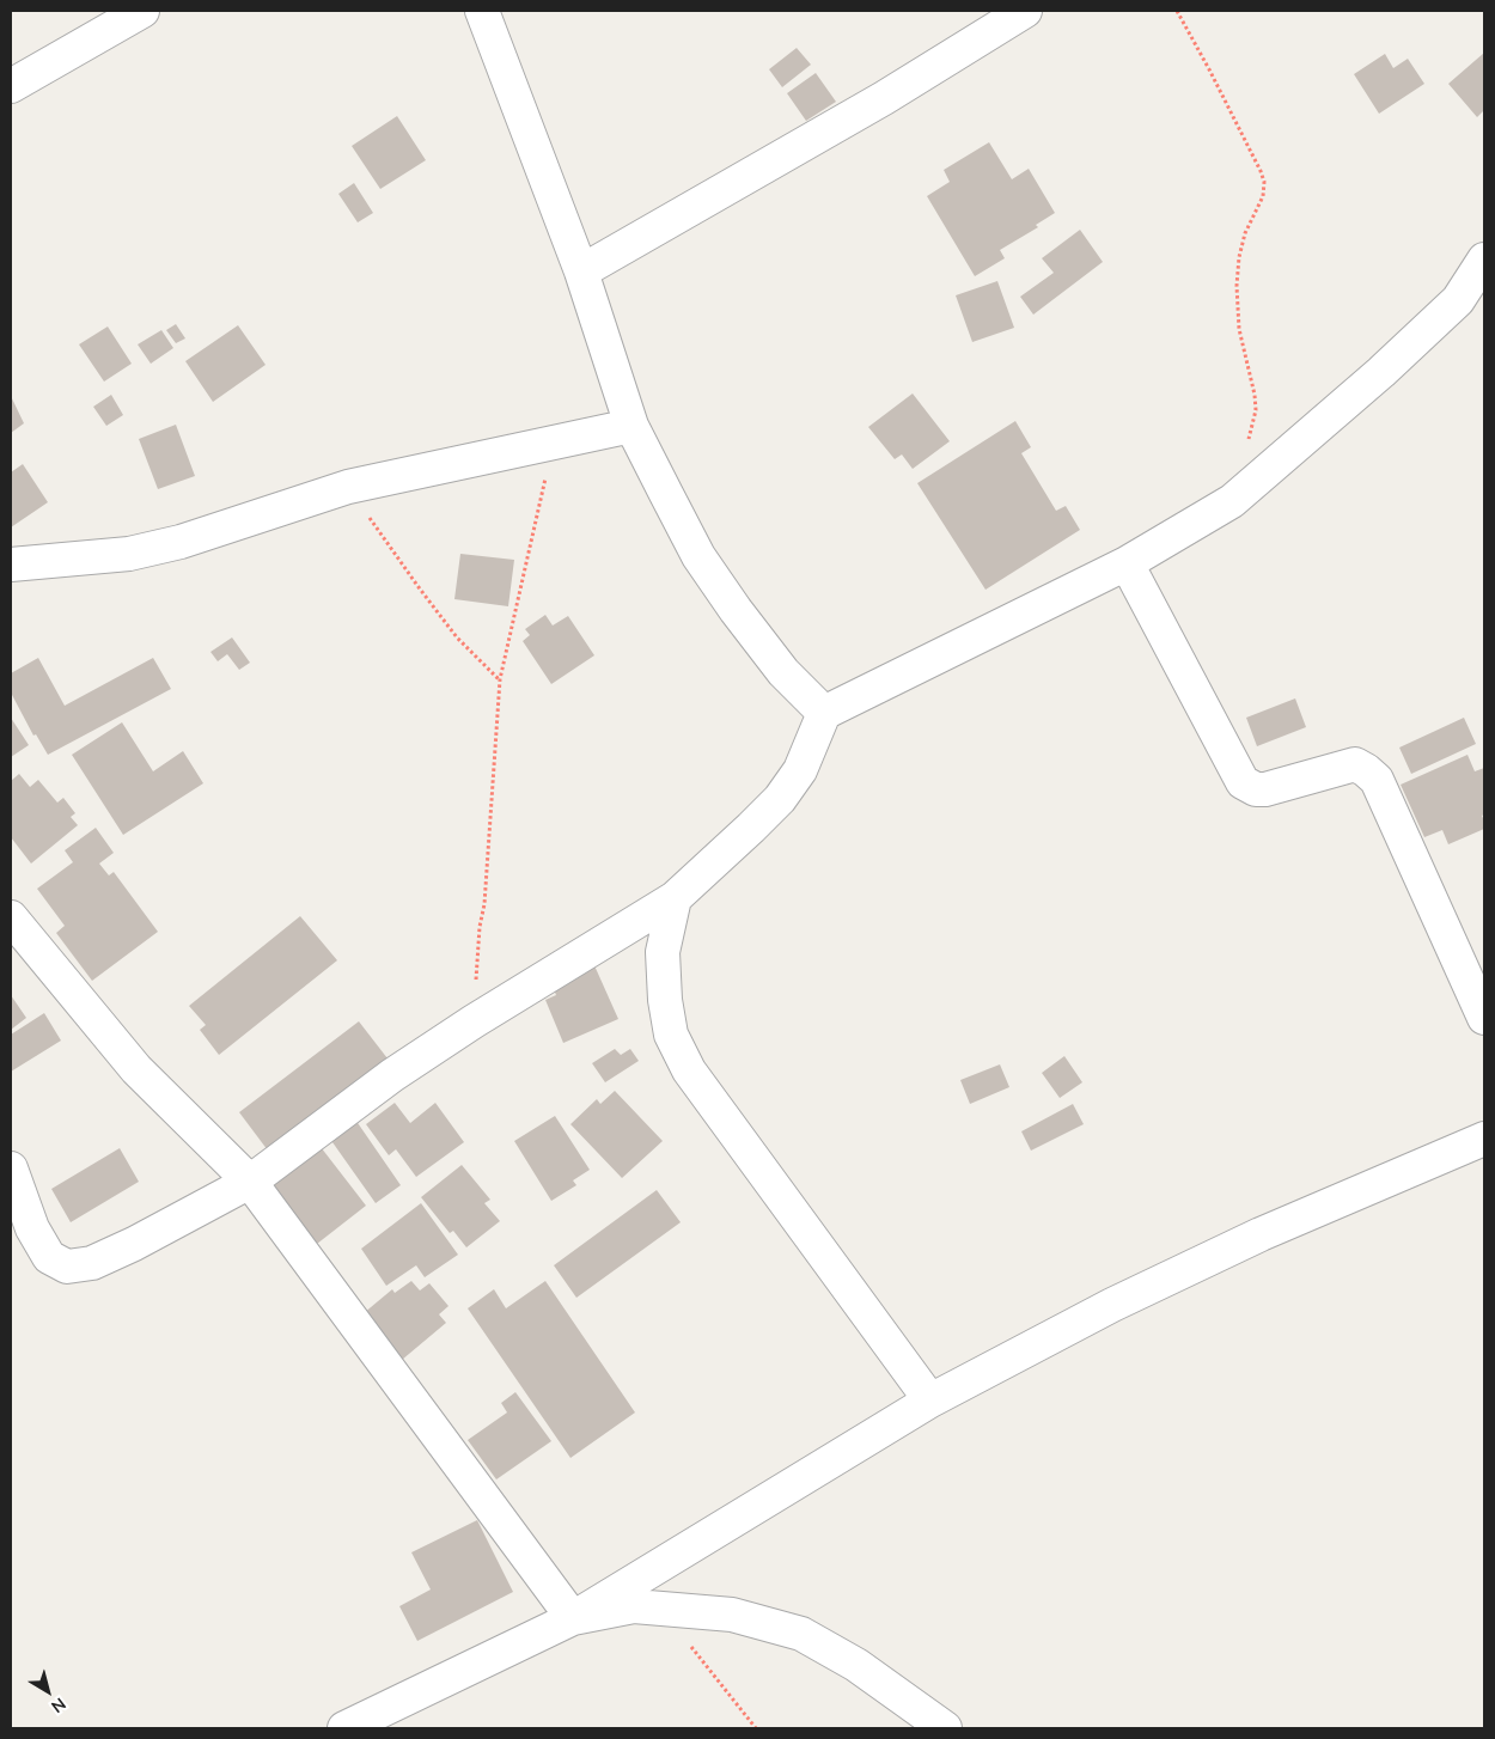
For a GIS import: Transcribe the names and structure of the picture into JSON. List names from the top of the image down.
{
  "north": "bottom right"
}
